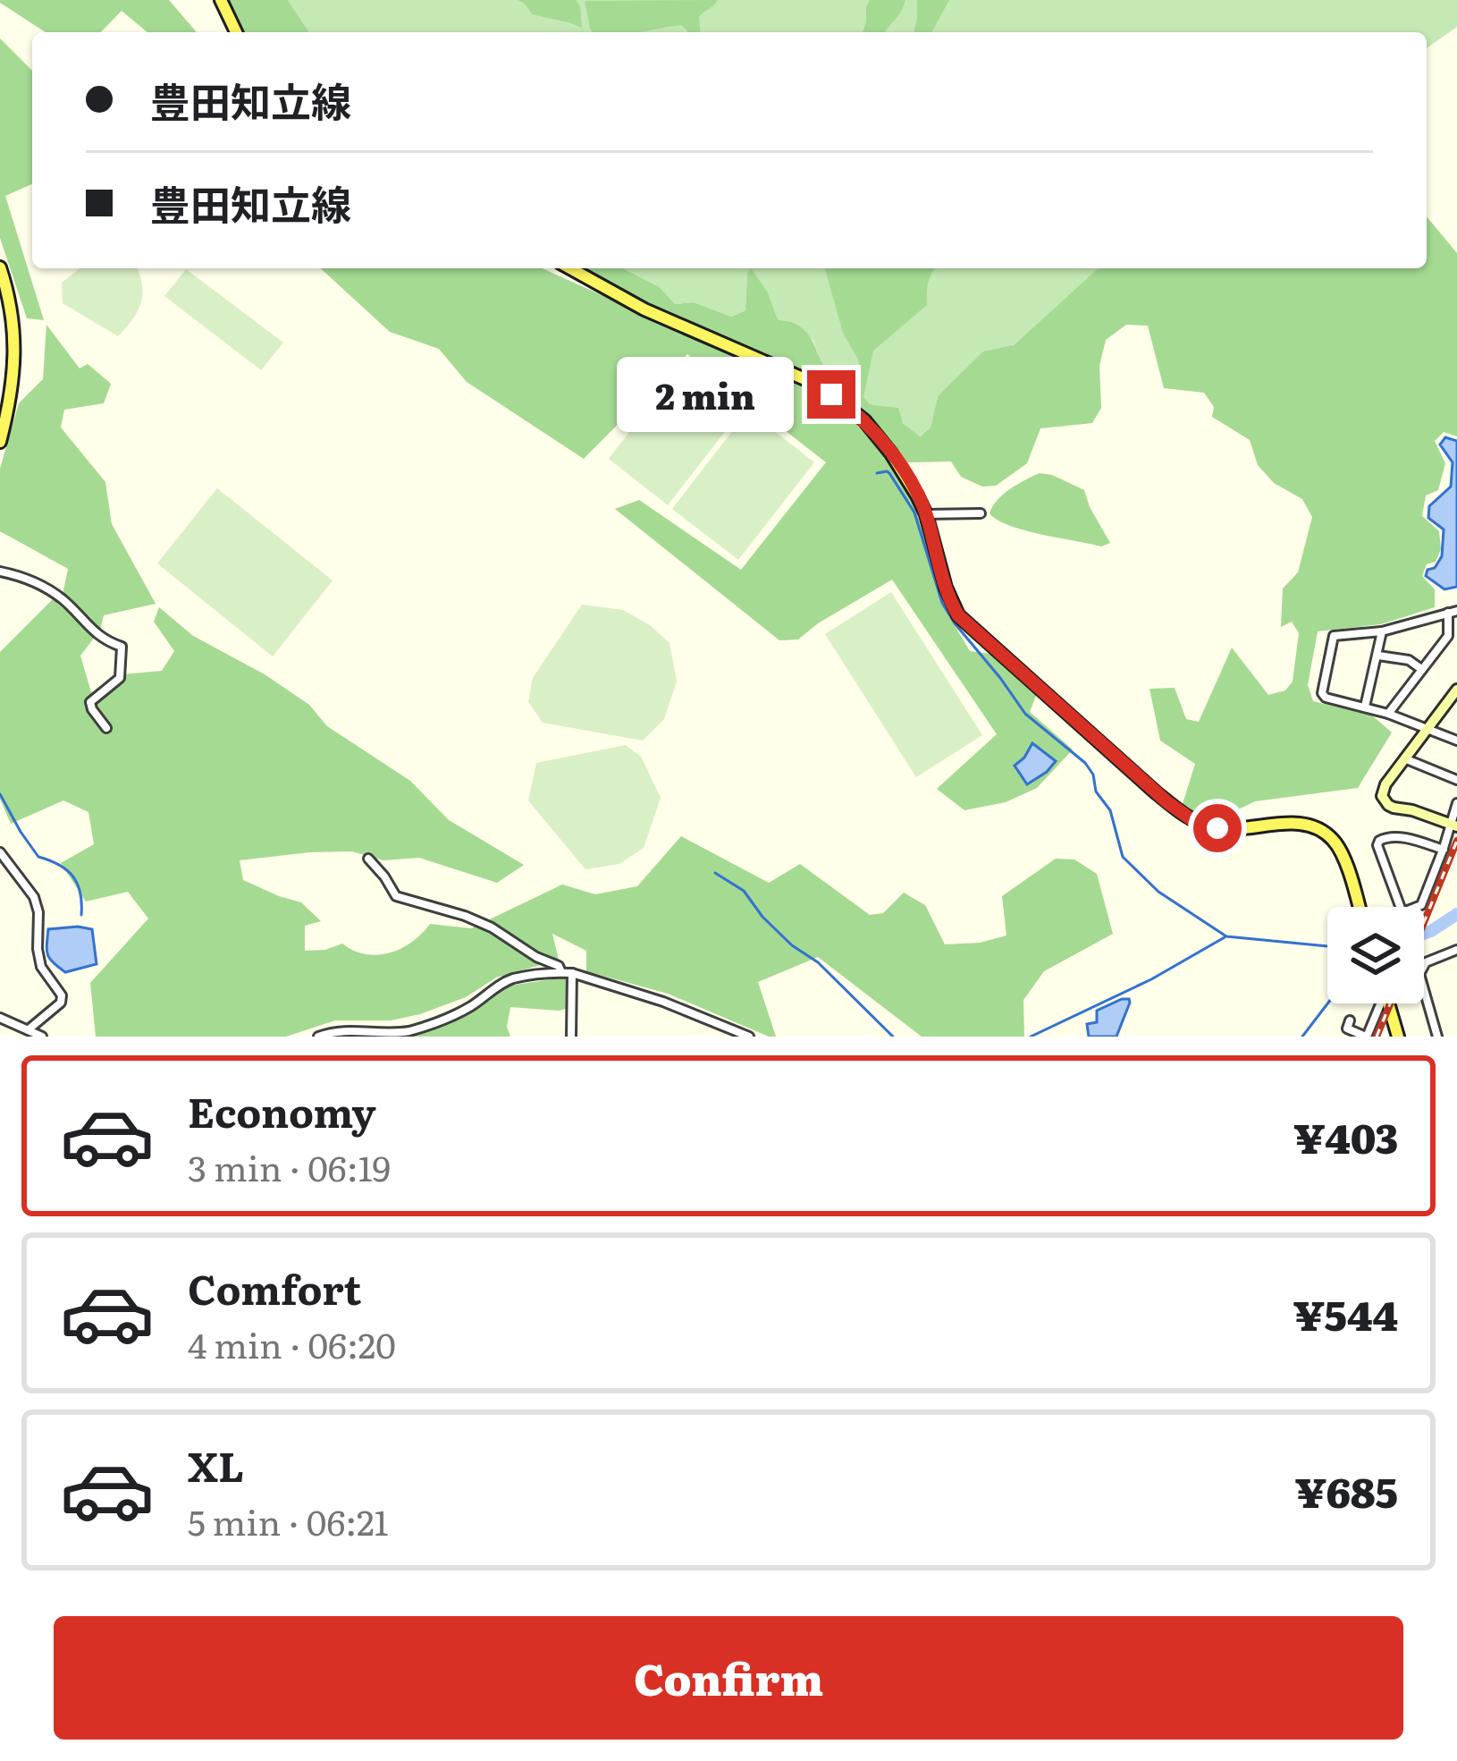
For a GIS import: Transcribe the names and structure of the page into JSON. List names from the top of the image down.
{
  "page": {
    "banner": ["豊田知立線", "豊田知立線"],
    "bubble": "2 min",
    "list": [
      {
        "name": "Economy",
        "note": "3 min · 06:19",
        "value": "¥403"
      },
      {
        "name": "Comfort",
        "note": "4 min · 06:20",
        "value": "¥544"
      },
      {
        "name": "XL",
        "note": "5 min · 06:21",
        "value": "¥685"
      }
    ],
    "buttons": "Confirm"
  }
}
